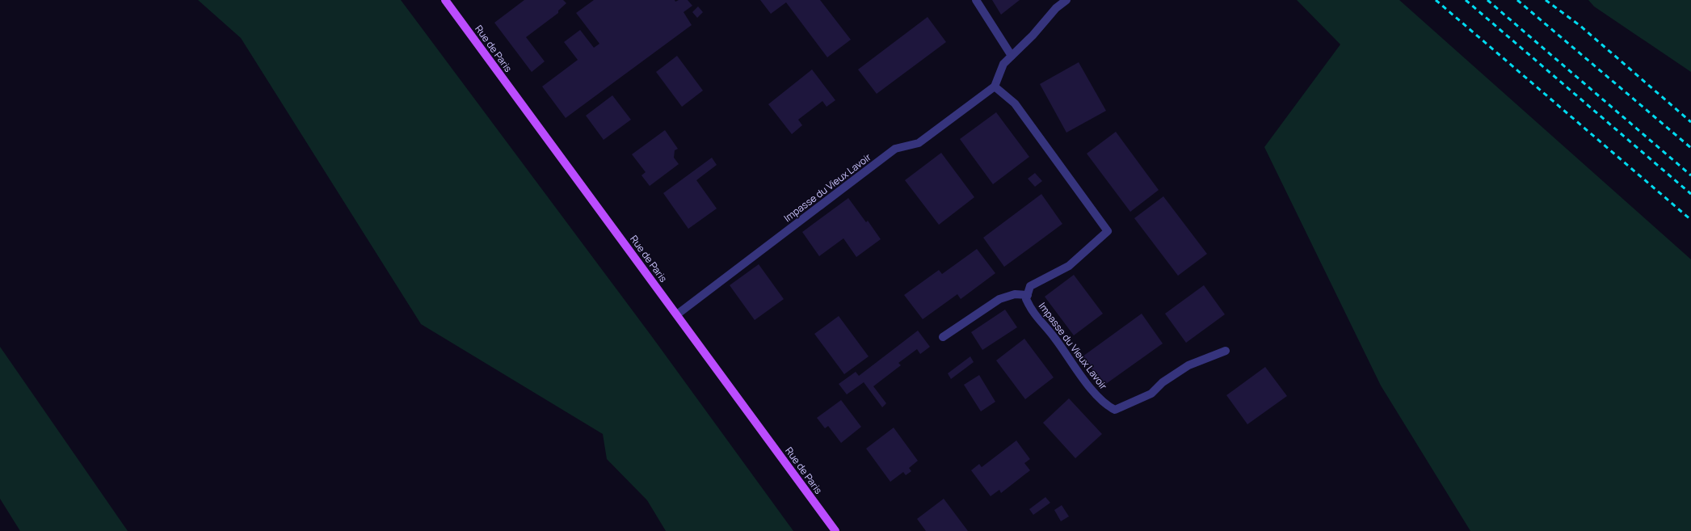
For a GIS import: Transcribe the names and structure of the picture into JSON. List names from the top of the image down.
{
  "streets": {
    "main road": ["Rue de Paris"],
    "street": ["Impasse du Vieux Lavoir"]
  },
  "crossings": [
    ["Rue de Paris", "Impasse du Vieux Lavoir"]
  ]
}
